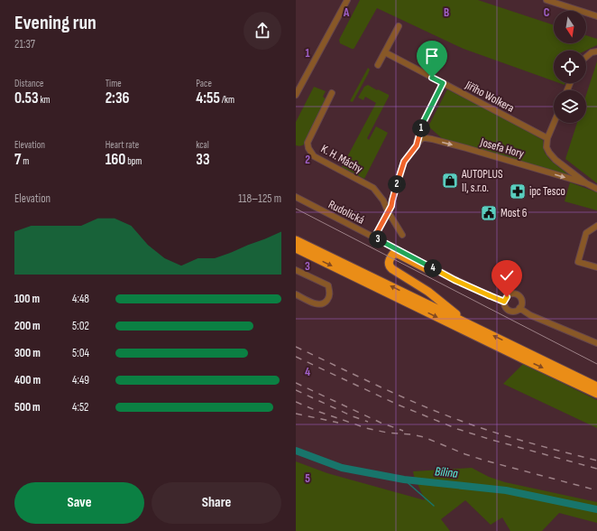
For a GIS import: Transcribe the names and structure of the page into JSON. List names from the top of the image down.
{
  "streets": {
    "street": [
      "Jiřího Wolkera",
      "Josefa Hory",
      "K. H. Máchy",
      "Rudolická"
    ]
  },
  "crossings": [
    ["Jiřího Wolkera", "Josefa Hory"],
    ["Josefa Hory", "K. H. Máchy"],
    ["Josefa Hory", "Rudolická"]
  ],
  "one_way": ["Josefa Hory"],
  "water": ["Bílina"],
  "places": {
    "shop": ["AUTOPLUS II, s.r.o."],
    "pharmacy": ["ipc Tesco"],
    "public building": ["Most 6"]
  },
  "north": "bottom",
  "page": {
    "heading": ["Evening run", "21:37"],
    "stats": [
      ["Distance", "0.53 km"],
      ["Time", "2:36"],
      ["Pace", "4:55 /km"],
      ["Elevation", "7 m"],
      ["Heart rate", "160 bpm"],
      ["kcal", "33"]
    ],
    "pins": [
      "1",
      "2",
      "3",
      "4"
    ],
    "chart": ["Elevation", "118–125 m"],
    "list": [
      {
        "name": "100 m",
        "note": "4:48"
      },
      {
        "name": "200 m",
        "note": "5:02"
      },
      {
        "name": "300 m",
        "note": "5:04"
      },
      {
        "name": "400 m",
        "note": "4:49"
      },
      {
        "name": "500 m",
        "note": "4:52"
      }
    ],
    "buttons": ["Save", "Share"]
  },
  "grid": {
    "columns": ["A", "B", "C"],
    "rows": [
      "1",
      "2",
      "3",
      "4",
      "5"
    ]
  }
}
